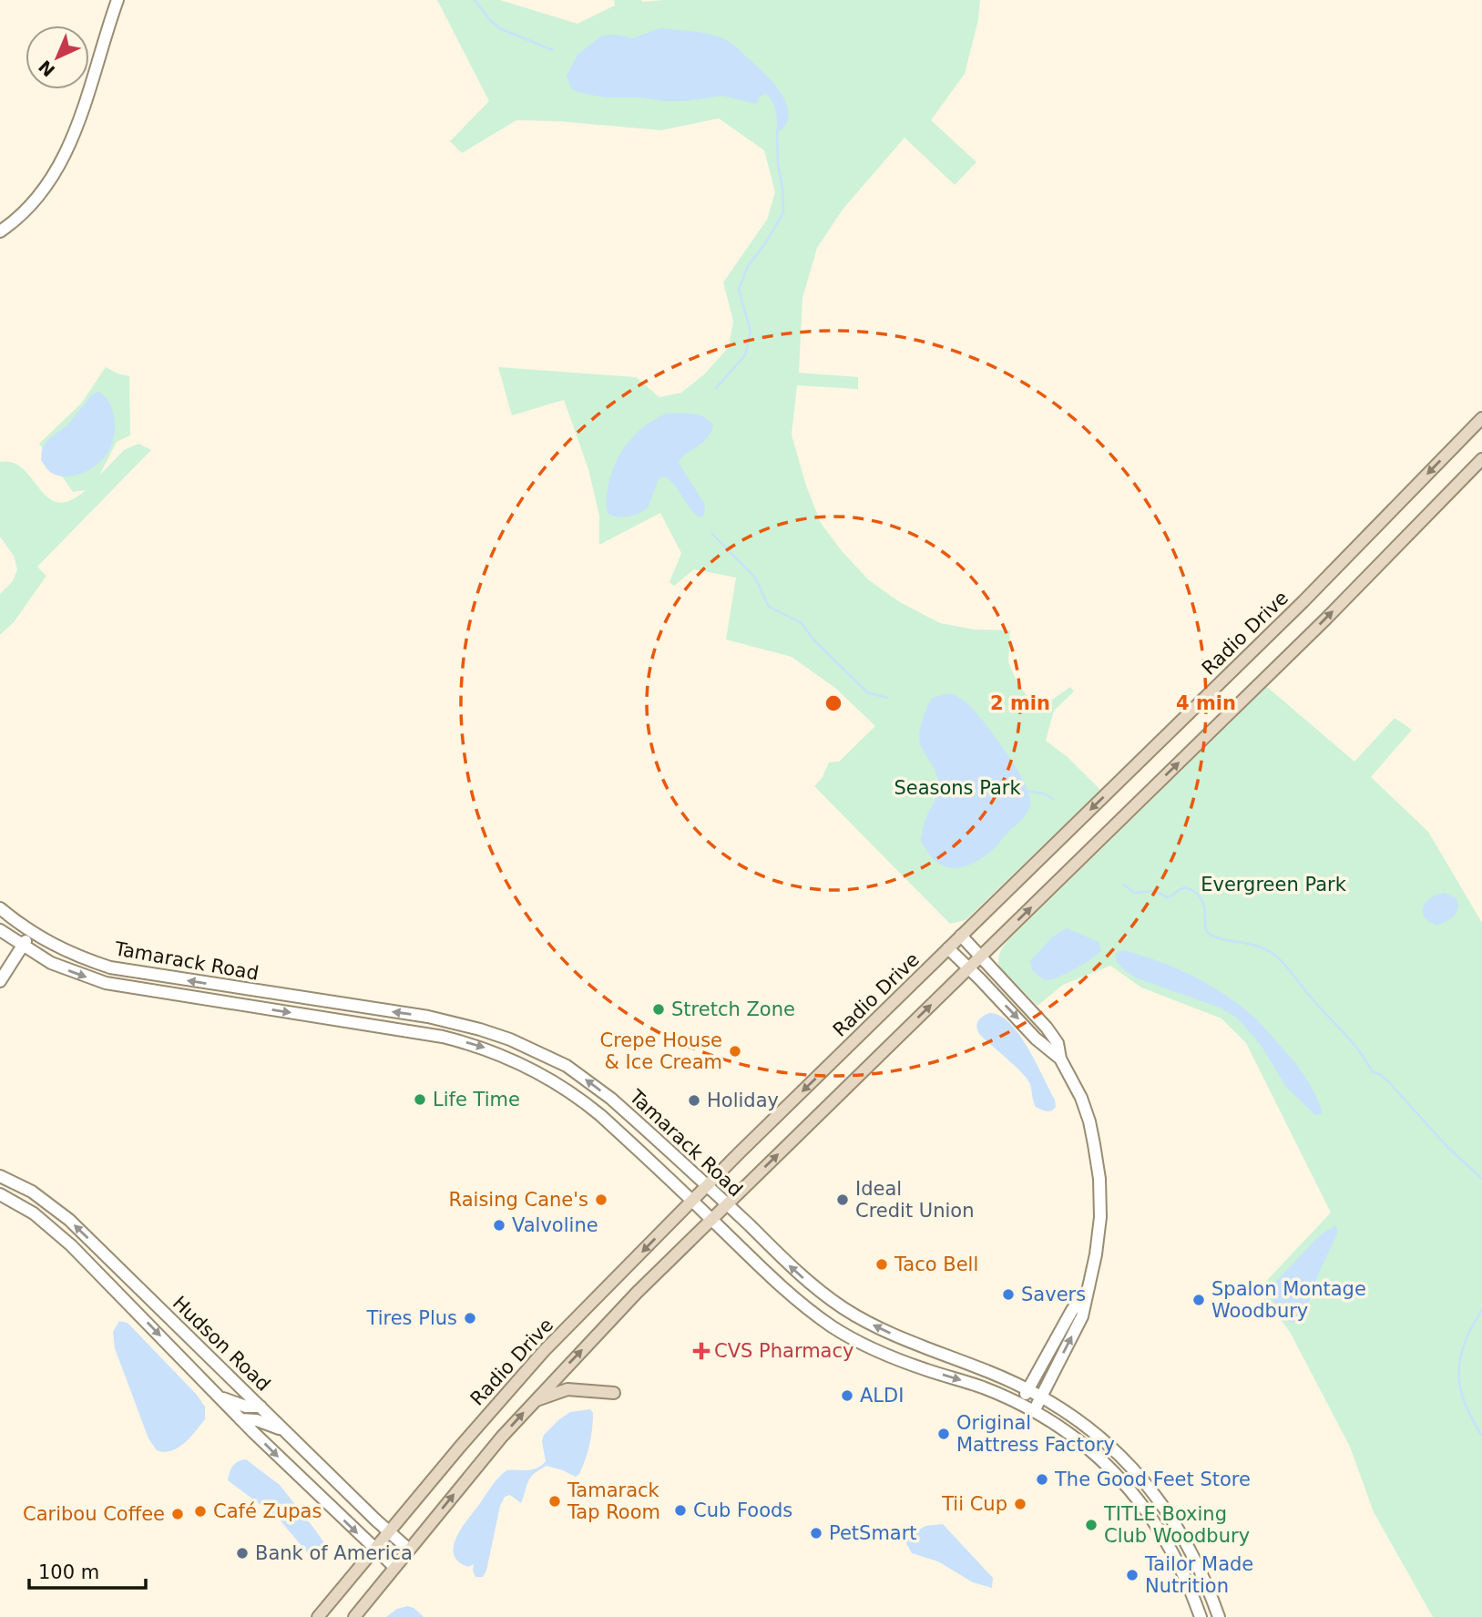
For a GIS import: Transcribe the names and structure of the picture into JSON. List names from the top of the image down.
{
  "streets": {
    "main road": ["Radio Drive"],
    "street": ["Tamarack Road", "Hudson Road"]
  },
  "crossings": [
    ["Radio Drive", "Tamarack Road"],
    ["Radio Drive", "Hudson Road"]
  ],
  "parks": ["Seasons Park", "Evergreen Park"],
  "places": {
    "other": [
      "Stretch Zone",
      "Crepe House & Ice Cream",
      "Life Time",
      "Holiday",
      "Raising Cane's",
      "Ideal Credit Union",
      "Valvoline",
      "Taco Bell",
      "Savers",
      "Spalon Montage Woodbury",
      "Tires Plus",
      "ALDI",
      "Original Mattress Factory",
      "The Good Feet Store",
      "Tamarack Tap Room",
      "Tii Cup",
      "Cub Foods",
      "Café Zupas",
      "Caribou Coffee",
      "TITLE Boxing Club Woodbury",
      "PetSmart",
      "Bank of America",
      "Tailor Made Nutrition"
    ],
    "health": ["CVS Pharmacy"]
  },
  "scale_bar": "100 m",
  "north": "bottom left",
  "rings": ["2 min", "4 min"]
}
